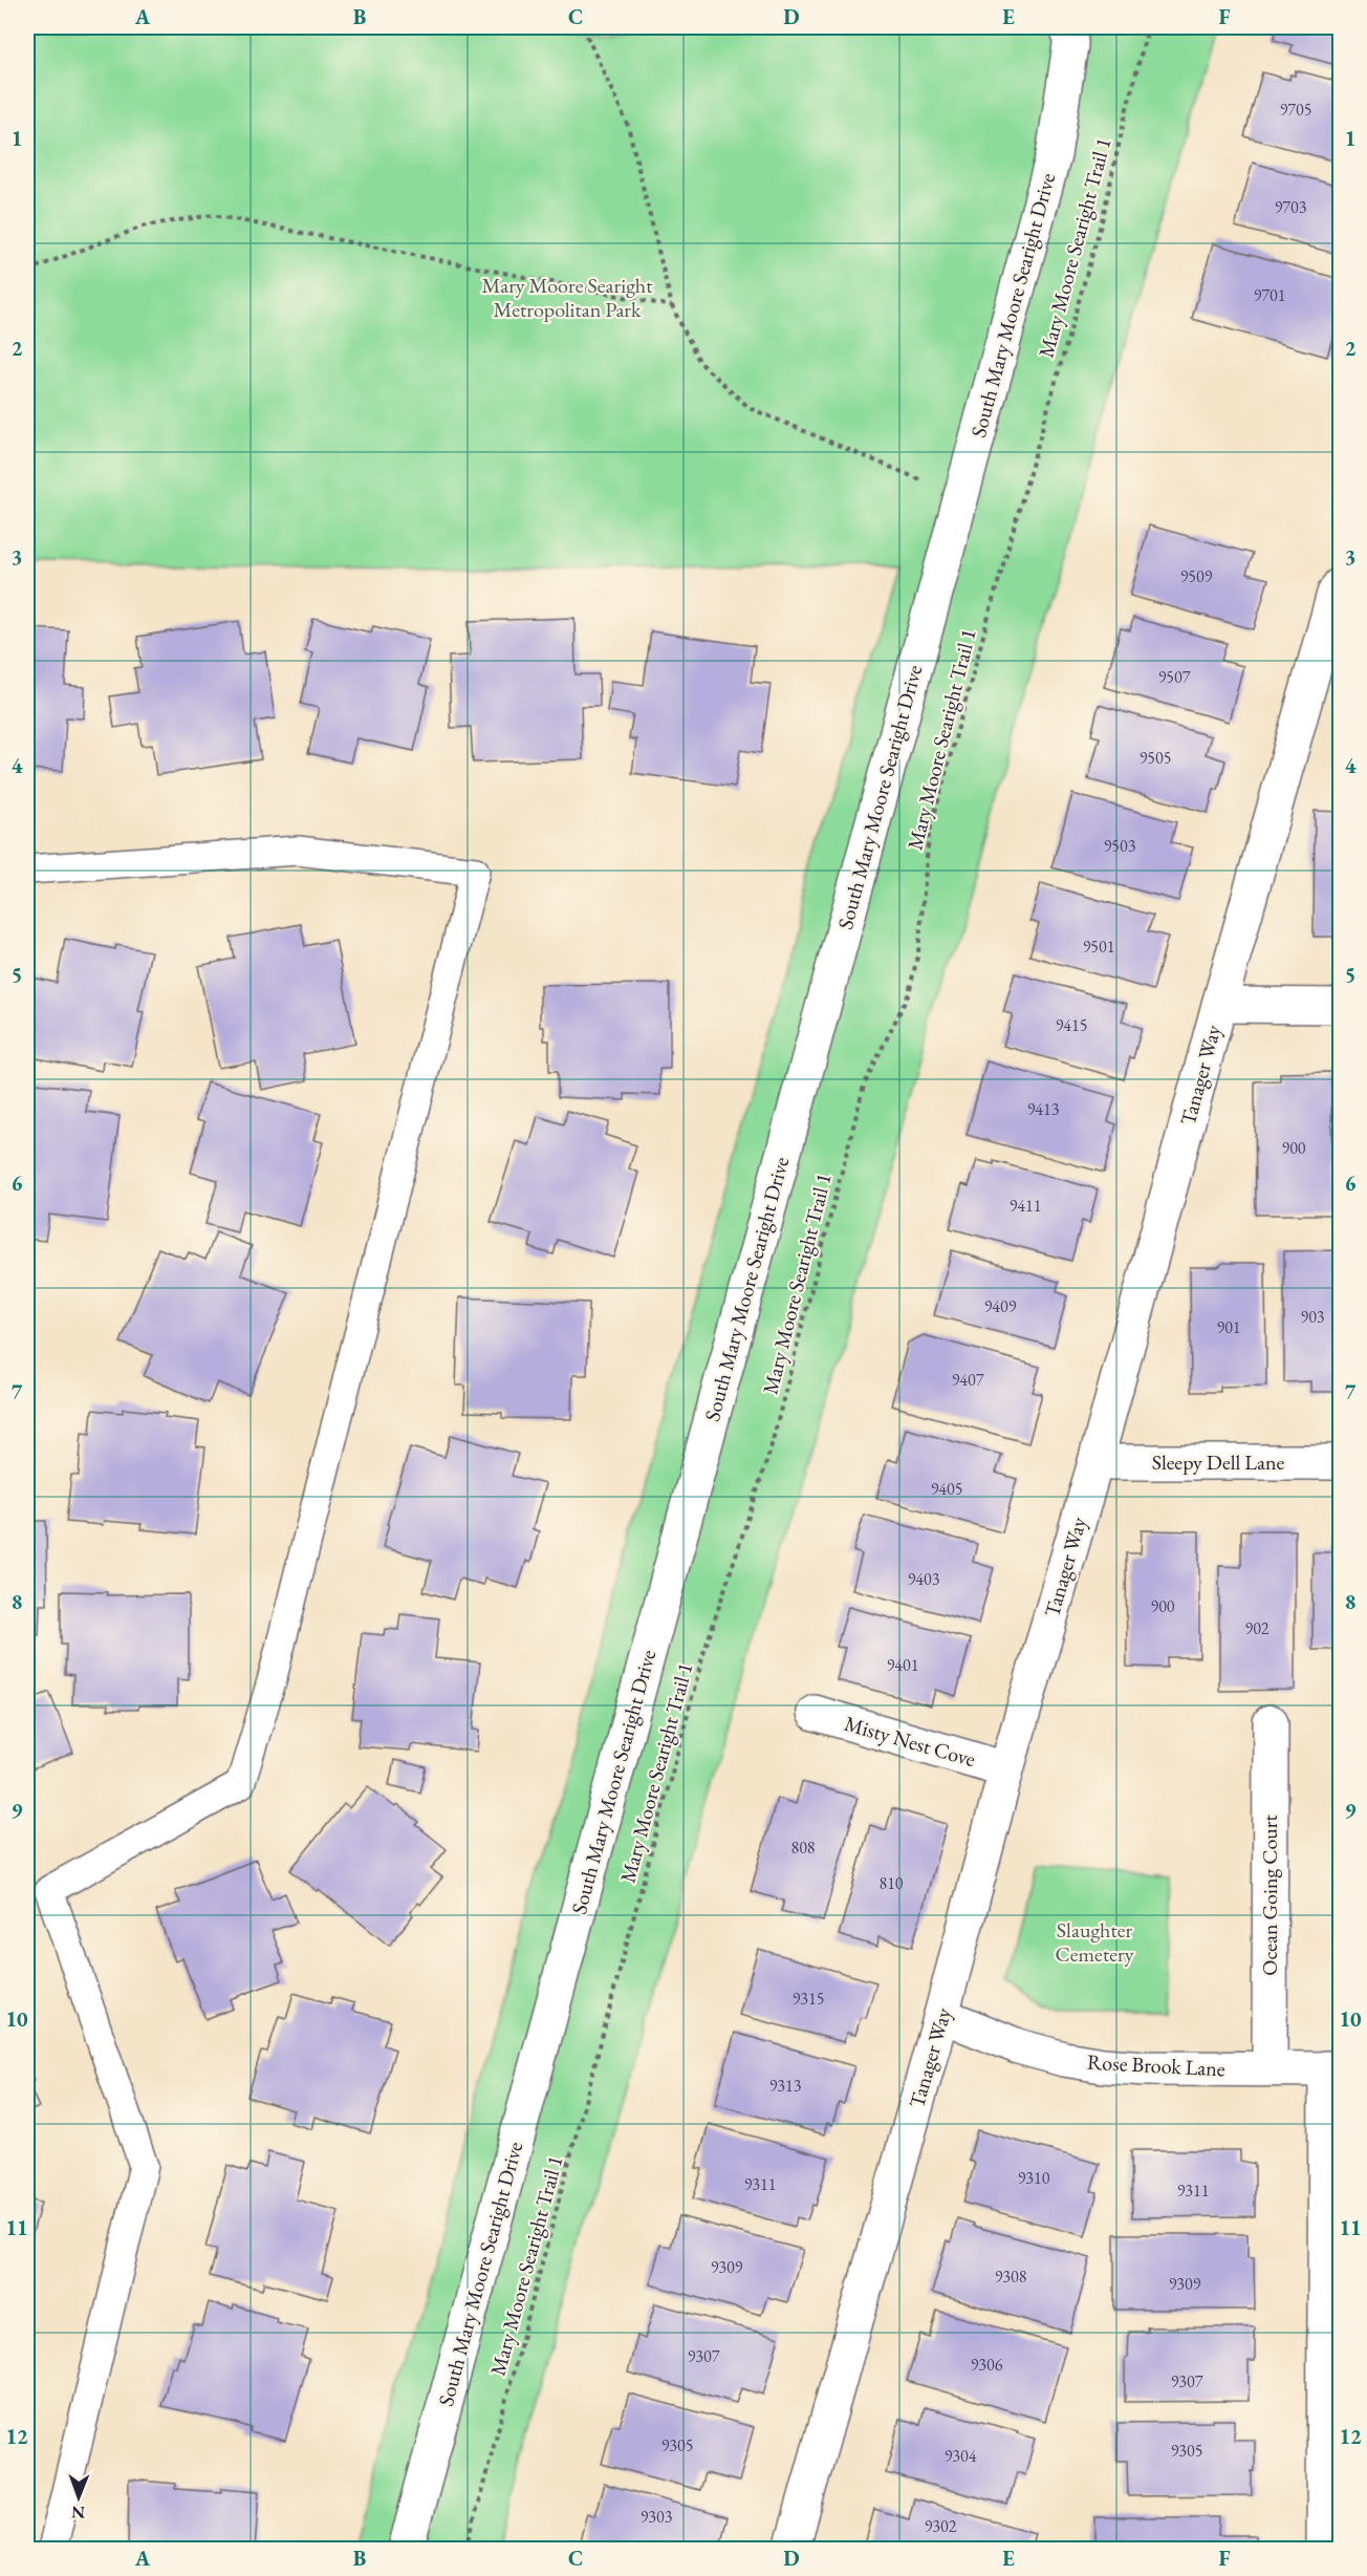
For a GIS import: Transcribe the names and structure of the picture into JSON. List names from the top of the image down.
{
  "streets": {
    "street": [
      "South Mary Moore Searight Drive",
      "Tanager Way",
      "Sleepy Dell Lane",
      "Misty Nest Cove",
      "Ocean Going Court",
      "Rose Brook Lane"
    ],
    "path": ["Mary Moore Searight Trail 1"]
  },
  "crossings": [
    ["Tanager Way", "Sleepy Dell Lane"],
    ["Tanager Way", "Misty Nest Cove"],
    ["Tanager Way", "Rose Brook Lane"],
    ["Ocean Going Court", "Rose Brook Lane"]
  ],
  "parks": ["Mary Moore Searight Metropolitan Park", "Slaughter Cemetery"],
  "house_numbers": [
    "9705",
    "9703",
    "9701",
    "9509",
    "9507",
    "9505",
    "9503",
    "9501",
    "9415",
    "9413",
    "900",
    "9411",
    "9409",
    "903",
    "901",
    "9407",
    "9405",
    "9403",
    "900",
    "902",
    "9401",
    "808",
    "810",
    "9315",
    "9313",
    "9310",
    "9311",
    "9311",
    "9309",
    "9308",
    "9309",
    "9307",
    "9306",
    "9307",
    "9305",
    "9305",
    "9304",
    "9303",
    "9302"
  ],
  "north": "bottom",
  "grid": {
    "columns": [
      "A",
      "B",
      "C",
      "D",
      "E",
      "F"
    ],
    "rows": [
      "1",
      "2",
      "3",
      "4",
      "5",
      "6",
      "7",
      "8",
      "9",
      "10",
      "11",
      "12"
    ]
  }
}
